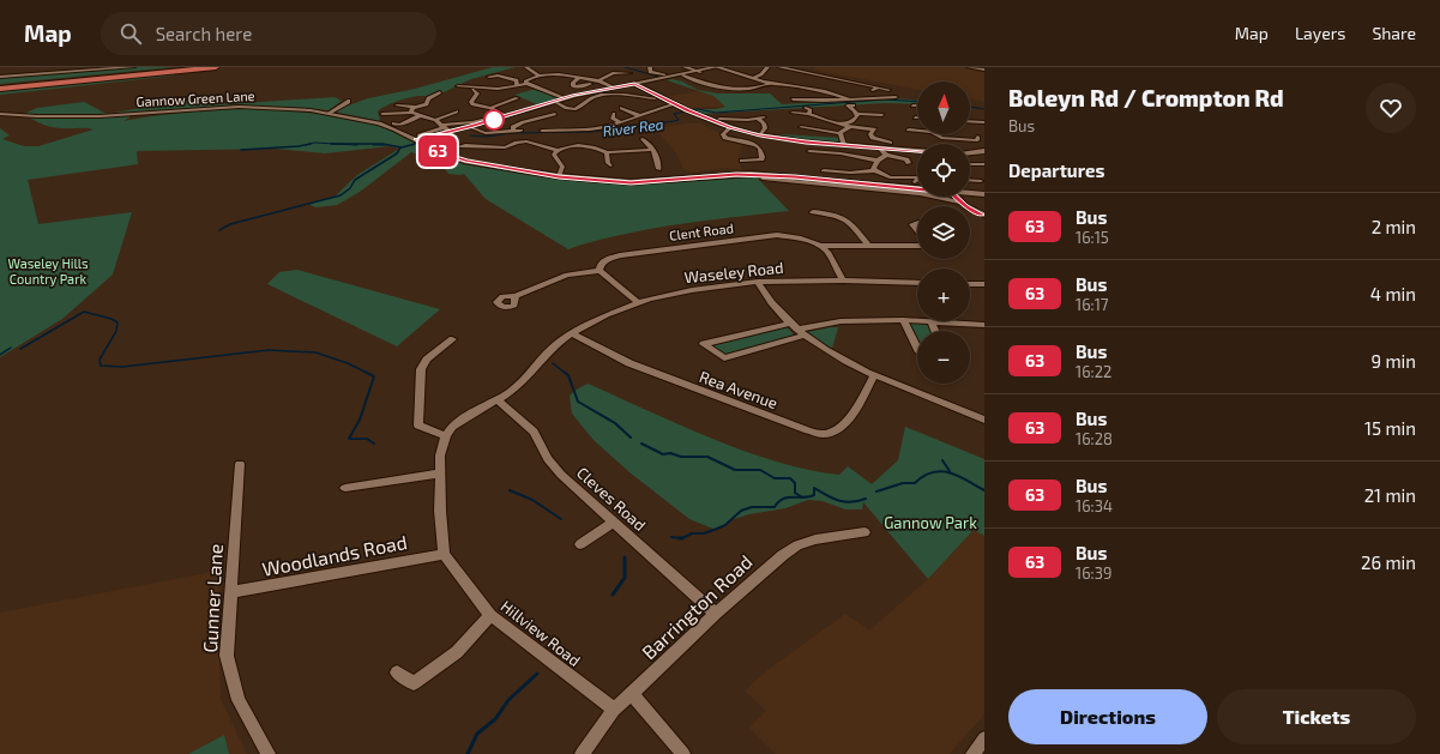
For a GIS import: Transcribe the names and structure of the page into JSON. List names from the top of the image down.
{
  "streets": {
    "street": [
      "Gannow Green Lane",
      "Clent Road",
      "Waseley Road",
      "Rea Avenue",
      "Cleves Road",
      "Woodlands Road",
      "Gunner Lane",
      "Barrington Road",
      "Hillview Road"
    ]
  },
  "crossings": [
    ["Waseley Road", "Rea Avenue"],
    ["Waseley Road", "Cleves Road"],
    ["Cleves Road", "Barrington Road"],
    ["Woodlands Road", "Gunner Lane"],
    ["Woodlands Road", "Hillview Road"],
    ["Barrington Road", "Hillview Road"]
  ],
  "water": ["River Rea"],
  "parks": ["Waseley Hills Country Park", "Gannow Park"],
  "lines": ["bus line 63"],
  "north": "top",
  "page": {
    "header": "Map",
    "search": "Search here",
    "nav": ["Map", "Layers", "Share"],
    "on_map": "63",
    "heading": [
      ["Boleyn Rd / Crompton Rd", "Bus"],
      "Departures"
    ],
    "map_buttons": ["+", "−"],
    "list": [
      {
        "mark": "63",
        "name": "Bus",
        "note": "16:15",
        "value": "2 min"
      },
      {
        "mark": "63",
        "name": "Bus",
        "note": "16:17",
        "value": "4 min"
      },
      {
        "mark": "63",
        "name": "Bus",
        "note": "16:22",
        "value": "9 min"
      },
      {
        "mark": "63",
        "name": "Bus",
        "note": "16:28",
        "value": "15 min"
      },
      {
        "mark": "63",
        "name": "Bus",
        "note": "16:34",
        "value": "21 min"
      },
      {
        "mark": "63",
        "name": "Bus",
        "note": "16:39",
        "value": "26 min"
      }
    ],
    "buttons": ["Directions", "Tickets"]
  }
}
